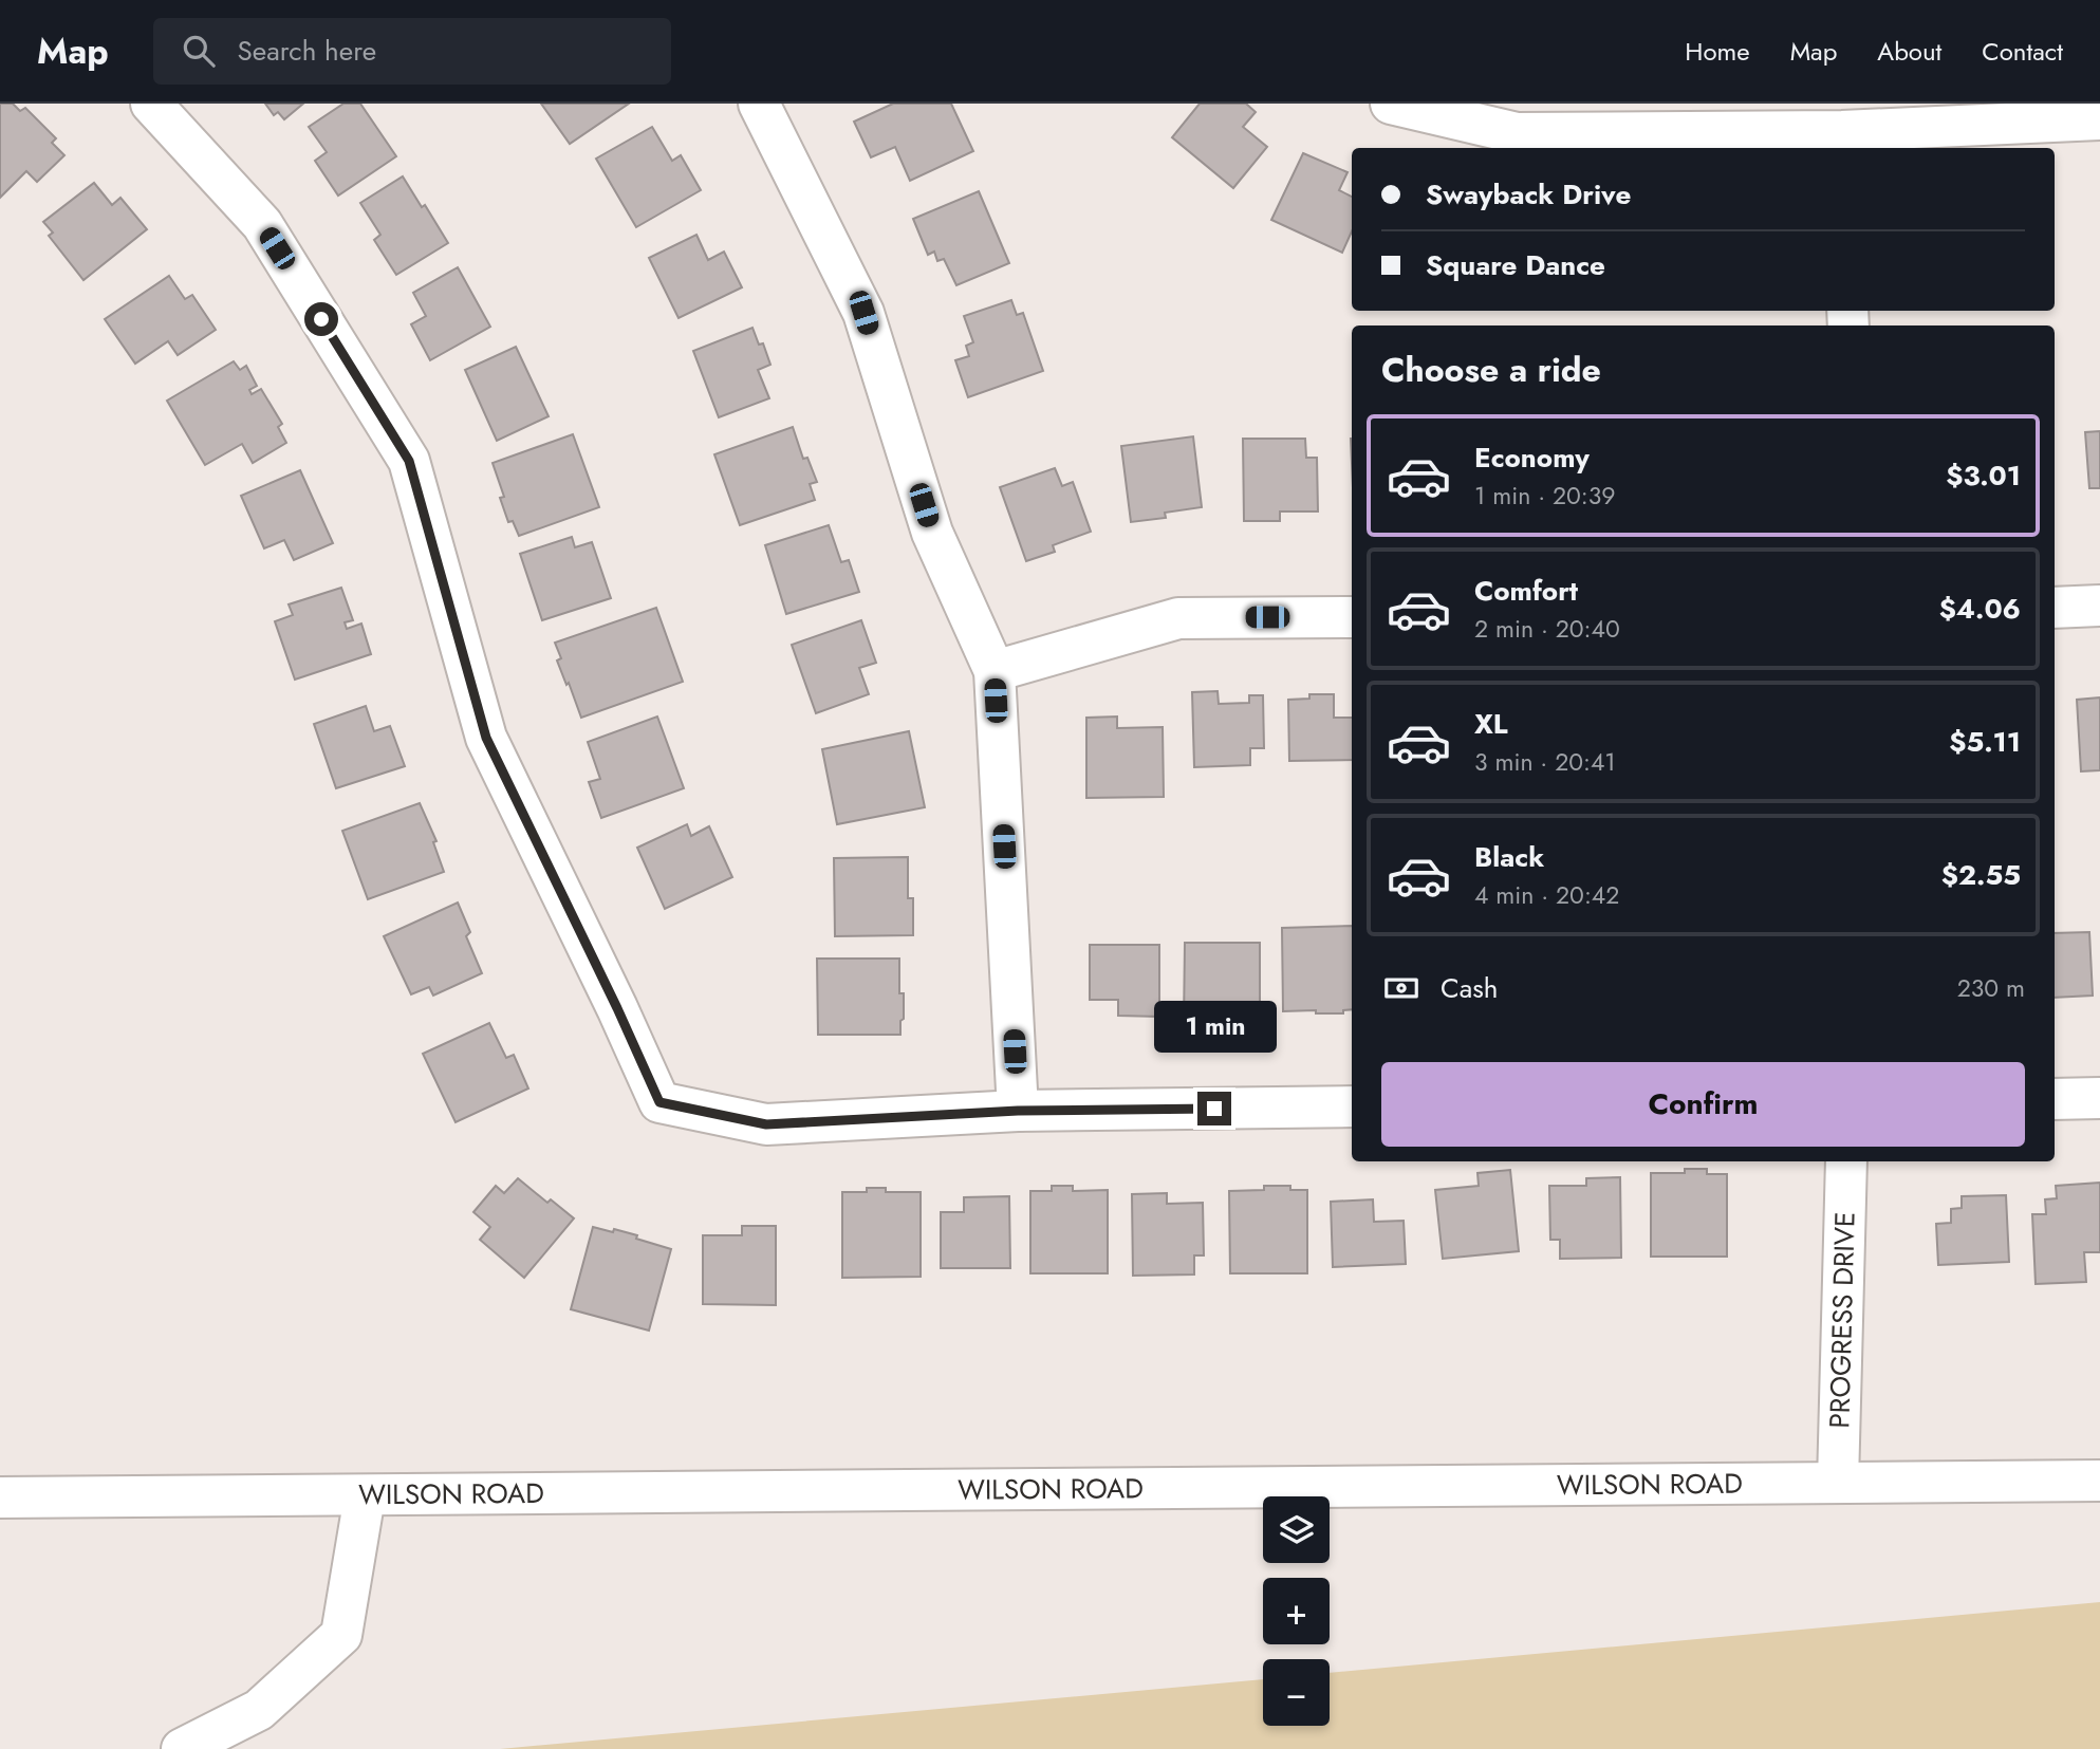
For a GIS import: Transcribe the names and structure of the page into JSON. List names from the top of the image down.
{
  "streets": {
    "street": ["PROGRESS DRIVE", "WILSON ROAD"]
  },
  "crossings": [
    ["PROGRESS DRIVE", "WILSON ROAD"]
  ],
  "page": {
    "header": "Map",
    "search": "Search here",
    "nav": [
      "Home",
      "Map",
      "About",
      "Contact"
    ],
    "banner": ["Swayback Drive", "Square Dance"],
    "heading": "Choose a ride",
    "list": [
      {
        "name": "Economy",
        "note": "1 min · 20:39",
        "value": "$3.01"
      },
      {
        "name": "Comfort",
        "note": "2 min · 20:40",
        "value": "$4.06"
      },
      {
        "name": "XL",
        "note": "3 min · 20:41",
        "value": "$5.11"
      },
      {
        "name": "Black",
        "note": "4 min · 20:42",
        "value": "$2.55"
      }
    ],
    "pay": ["Cash", "230 m"],
    "bubble": "1 min",
    "buttons": "Confirm",
    "map_buttons": ["+", "−"]
  }
}
